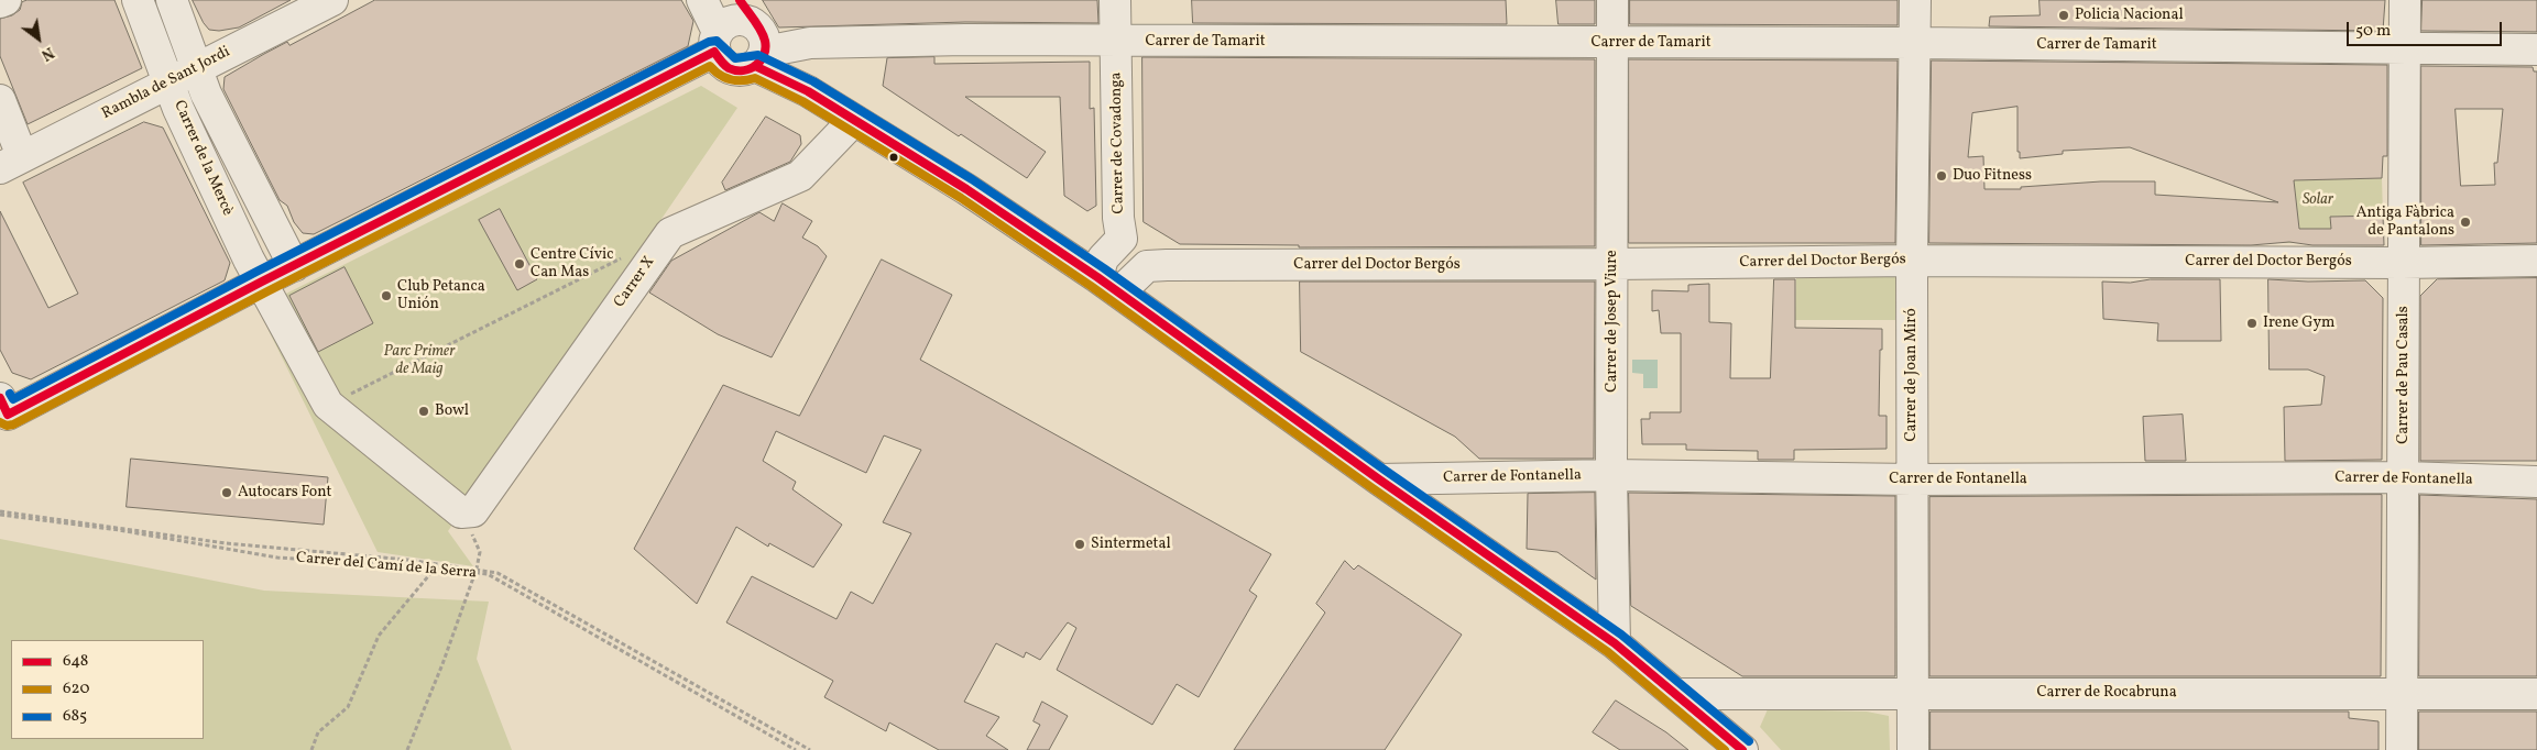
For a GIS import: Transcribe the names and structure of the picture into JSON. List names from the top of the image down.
{
  "streets": {
    "street": [
      "Carrer de Tamarit",
      "Rambla de Sant Jordi",
      "Carrer de Covadonga",
      "Carrer de la Mercè",
      "Carrer del Doctor Bergós",
      "Carrer X",
      "Carrer de Josep Viure",
      "Carrer de Joan Miró",
      "Carrer de Pau Casals",
      "Carrer de Fontanella",
      "Carrer de Rocabruna"
    ],
    "path": ["Carrer del Camí de la Serra"]
  },
  "crossings": [
    ["Carrer de Tamarit", "Carrer de Covadonga"],
    ["Carrer de Tamarit", "Carrer de Josep Viure"],
    ["Carrer de Tamarit", "Carrer de Joan Miró"],
    ["Carrer de Tamarit", "Carrer de Pau Casals"],
    ["Rambla de Sant Jordi", "Carrer de la Mercè"],
    ["Carrer de Covadonga", "Carrer del Doctor Bergós"],
    ["Carrer del Doctor Bergós", "Carrer de Josep Viure"],
    ["Carrer del Doctor Bergós", "Carrer de Joan Miró"],
    ["Carrer del Doctor Bergós", "Carrer de Pau Casals"],
    ["Carrer de Josep Viure", "Carrer de Fontanella"],
    ["Carrer de Joan Miró", "Carrer de Fontanella"],
    ["Carrer de Joan Miró", "Carrer de Rocabruna"],
    ["Carrer de Pau Casals", "Carrer de Fontanella"],
    ["Carrer de Pau Casals", "Carrer de Rocabruna"]
  ],
  "parks": ["Solar", "Parc Primer de Maig"],
  "places": [
    "Policia Nacional",
    "Duo Fitness",
    "Antiga Fàbrica de Pantalons",
    "Centre Cívic Can Mas",
    "Club Petanca Unión",
    "Irene Gym",
    "Bowl",
    "Autocars Font",
    "Sintermetal"
  ],
  "lines": ["transit line 648", "transit line 685", "transit line 620"],
  "legend": ["648", "620", "685"],
  "scale_bar": "50 m",
  "north": "bottom right"
}
